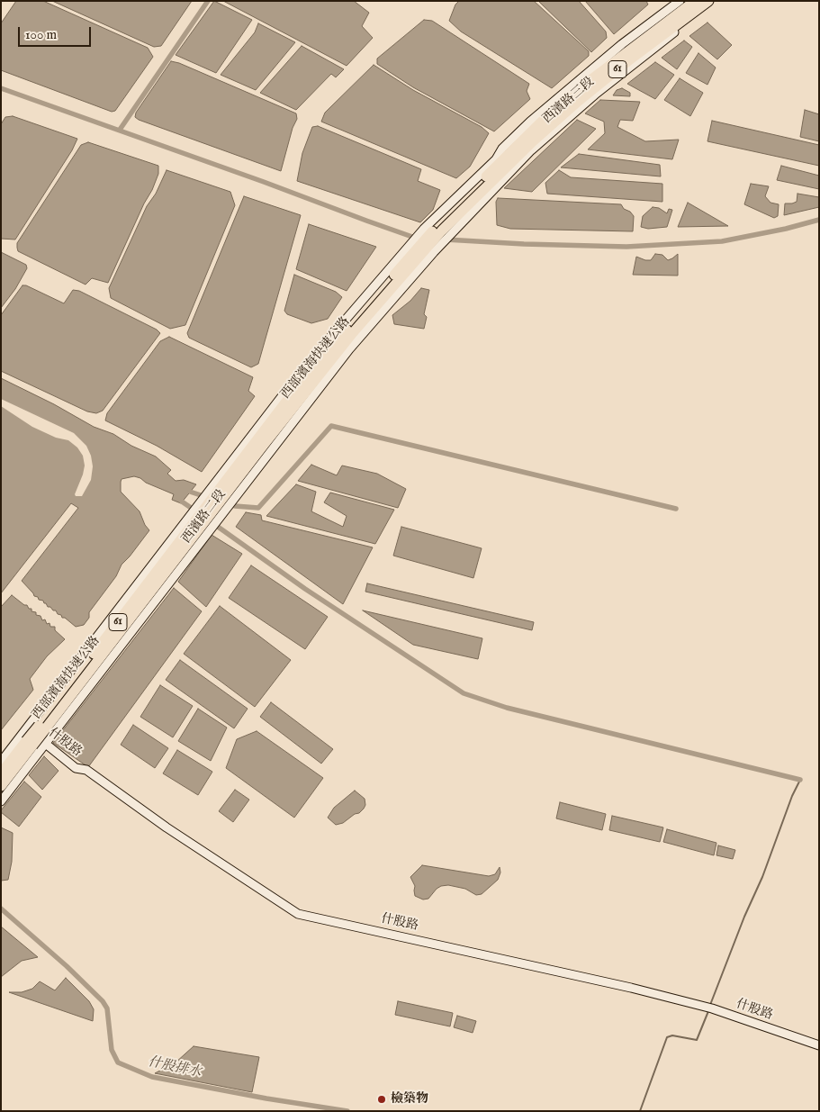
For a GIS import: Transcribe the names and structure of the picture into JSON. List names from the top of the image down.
{
  "streets": {
    "highway": ["61", "西部濱海快速公路"],
    "street": ["西濱路三段", "西濱路二段", "什股路"]
  },
  "crossings": [
    ["61", "西濱路三段"],
    ["61", "西部濱海快速公路"],
    ["西濱路三段", "西部濱海快速公路"],
    ["西部濱海快速公路", "西濱路二段"],
    ["西濱路二段", "什股路"]
  ],
  "water": ["什股排水"],
  "places": ["檢築物"],
  "scale_bar": "100 m"
}
